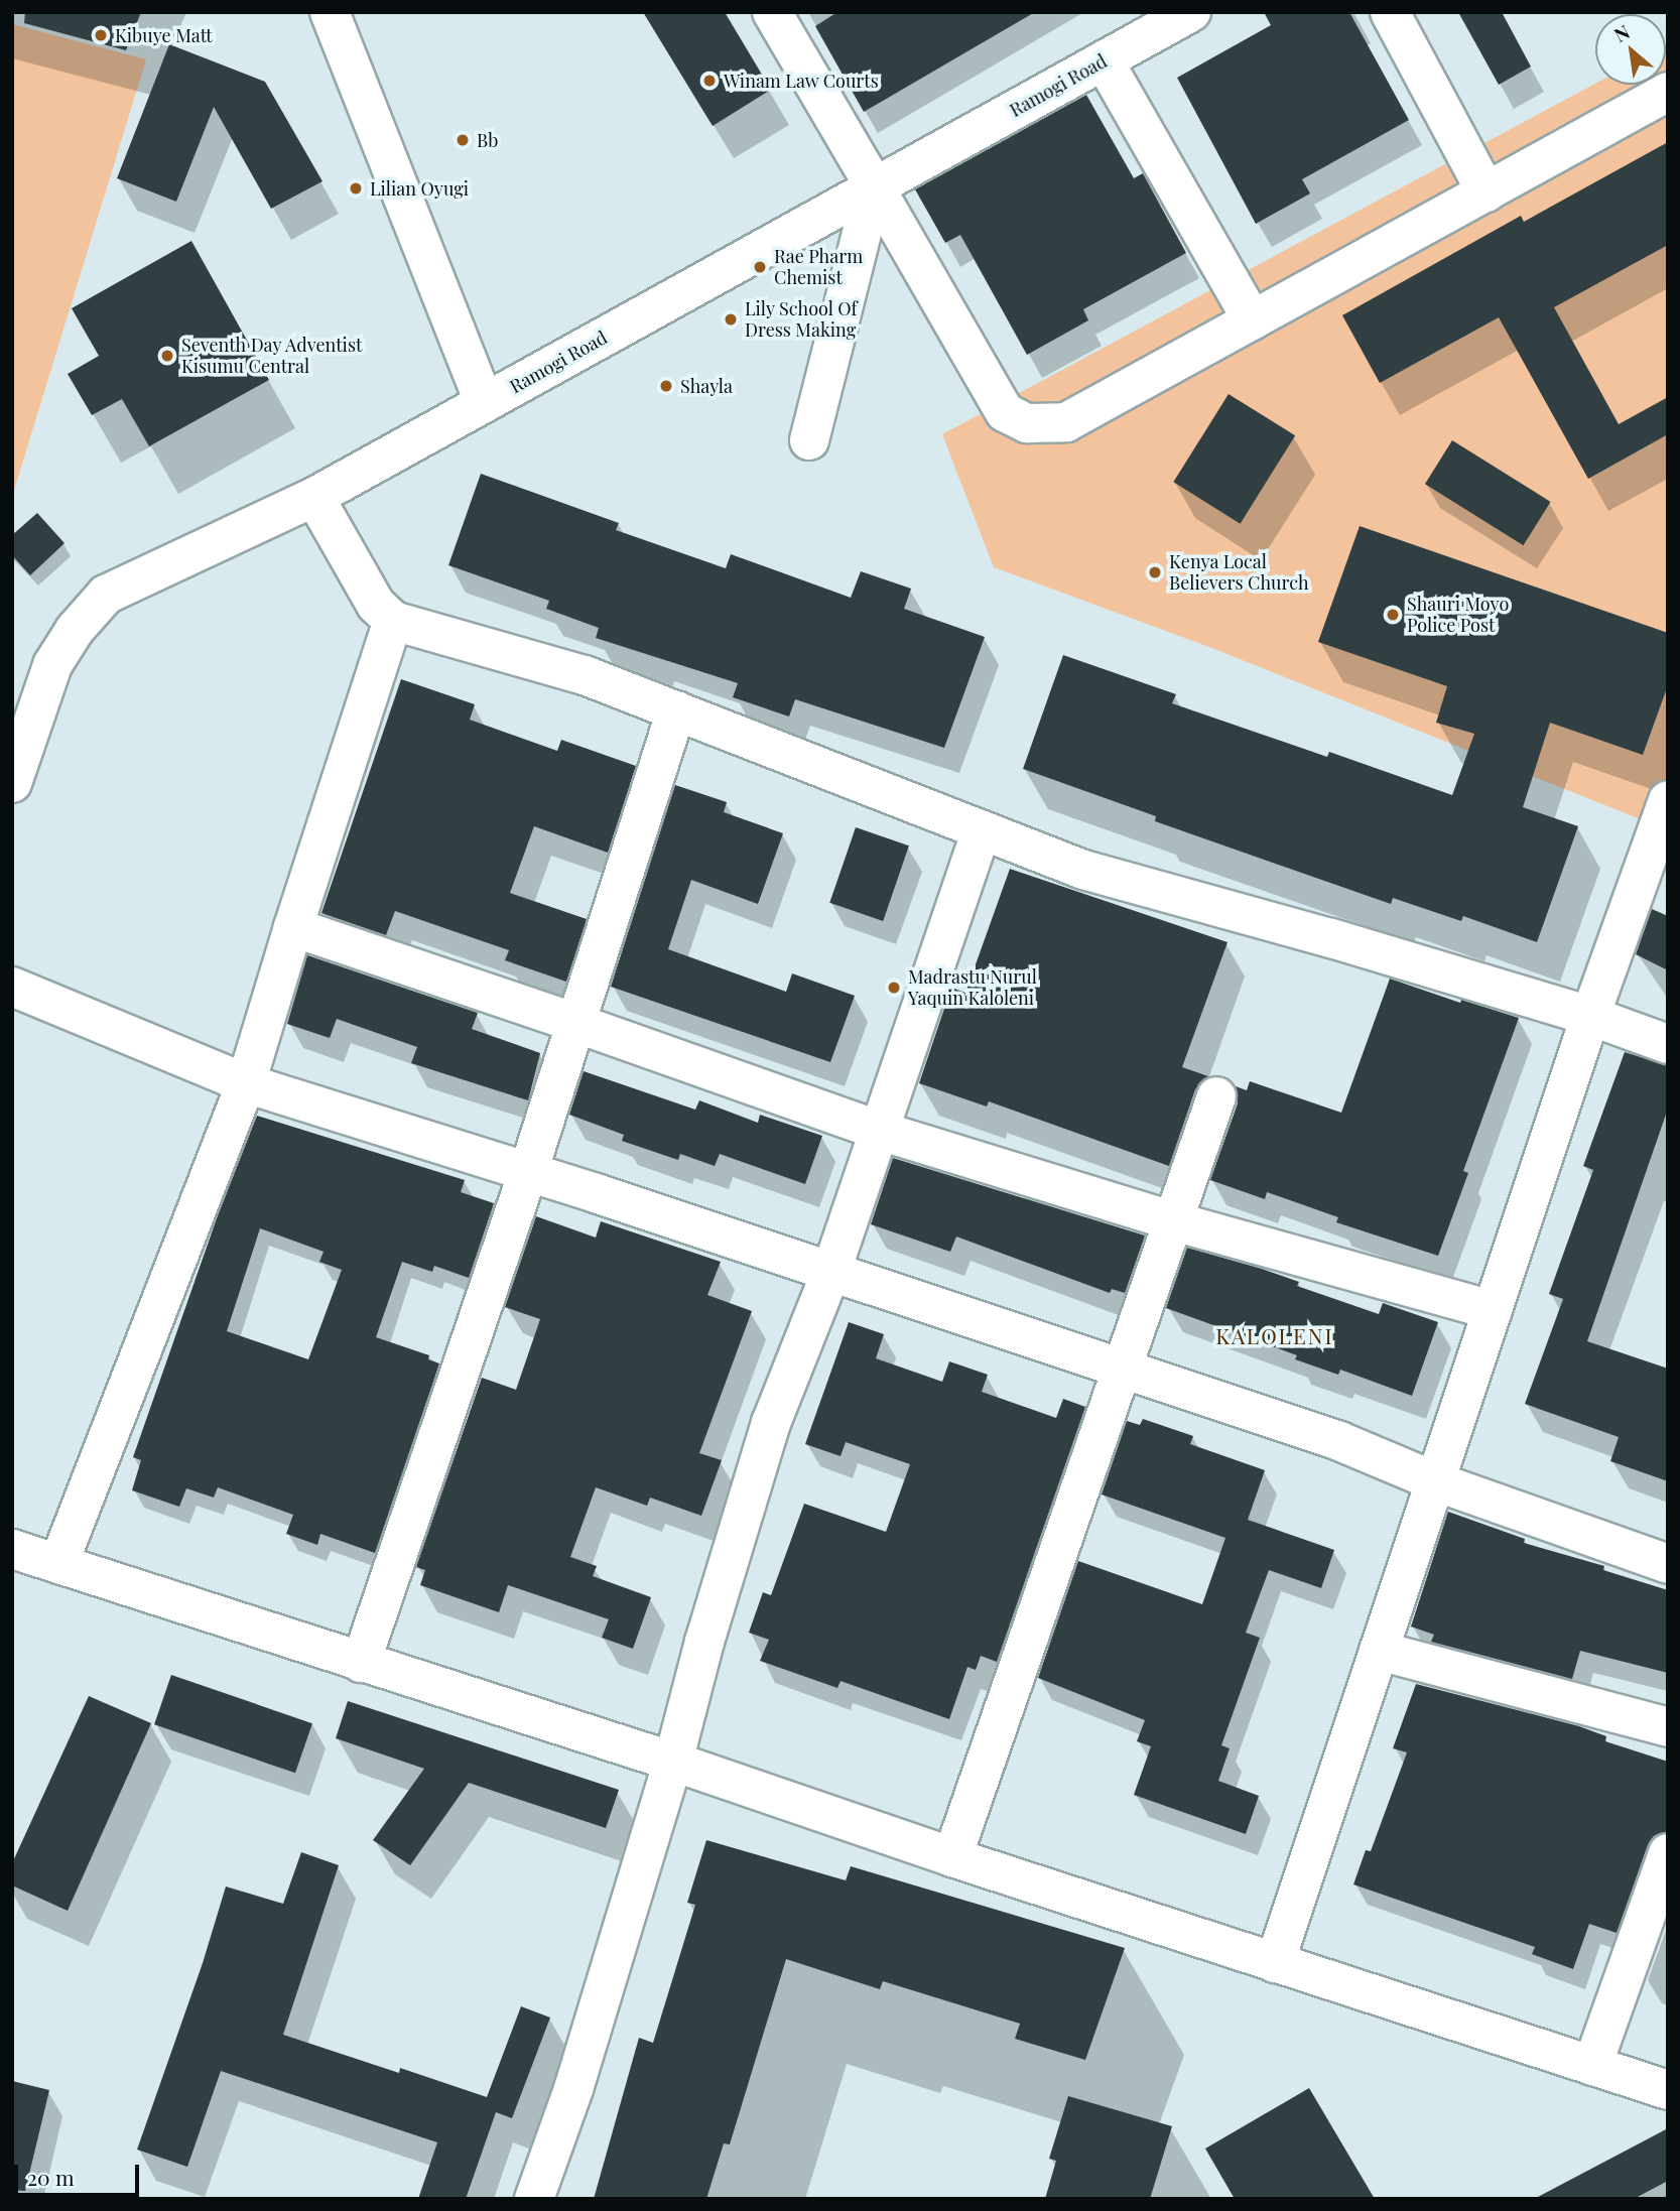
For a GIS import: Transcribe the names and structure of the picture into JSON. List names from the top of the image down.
{
  "streets": {
    "street": ["Ramogi Road"]
  },
  "districts": ["KALOLENI"],
  "places": [
    "Kibuye Matt",
    "Winam Law Courts",
    "Bb",
    "Lilian Oyugi",
    "Rae Pharm Chemist",
    "Lily School Of Dress Making",
    "Seventh Day Adventist Kisumu Central",
    "Shayla",
    "Kenya Local Believers Church",
    "Shauri Moyo Police Post",
    "Madrastu Nurul Yaquin Kaloleni"
  ],
  "scale_bar": "20 m",
  "north": "top left"
}
